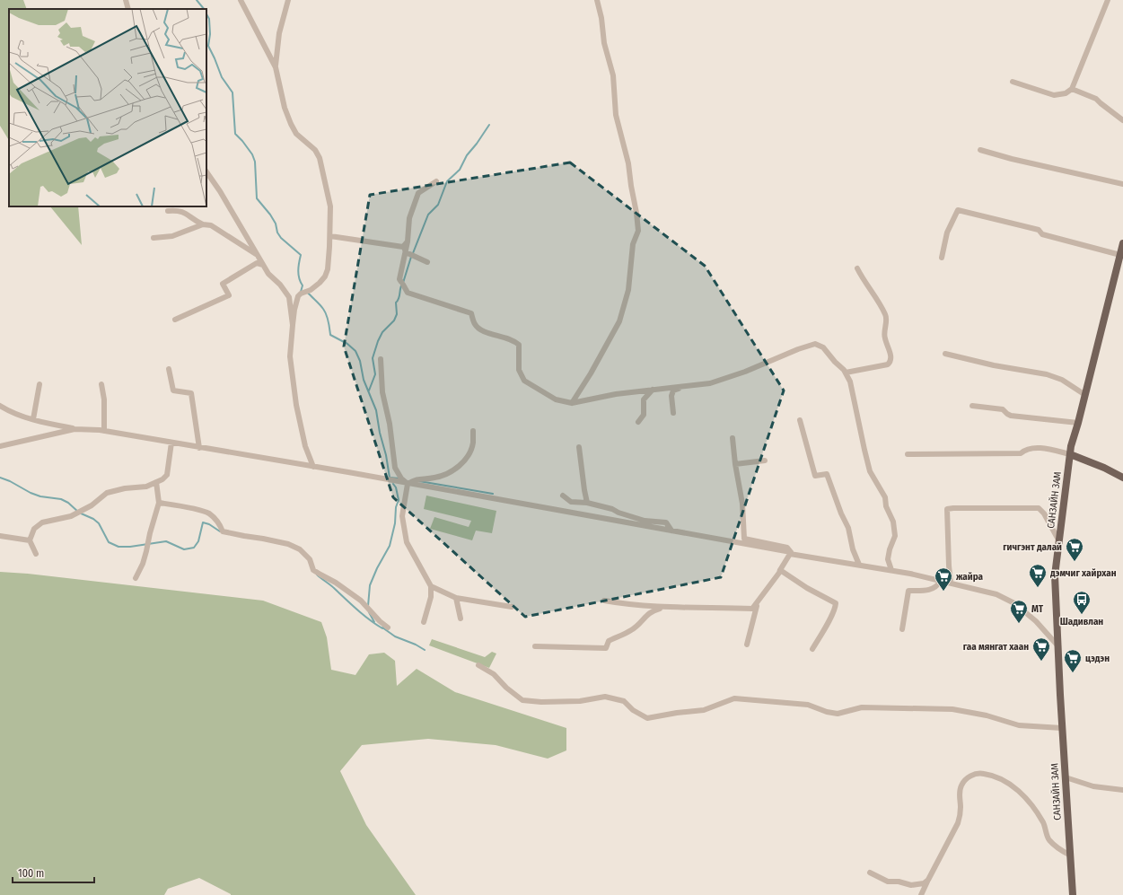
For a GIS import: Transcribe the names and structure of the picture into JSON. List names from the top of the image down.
{
  "streets": {
    "main road": ["САНЗАЙН ЗАМ"]
  },
  "places": {
    "supermarket": [
      "гичгэнт далай",
      "дэмчиг хайрхан",
      "жайра",
      "MT",
      "гаа мянгат хаан",
      "цэдэн"
    ],
    "bus stop": ["Шадивлан"]
  },
  "scale_bar": "100 m"
}
